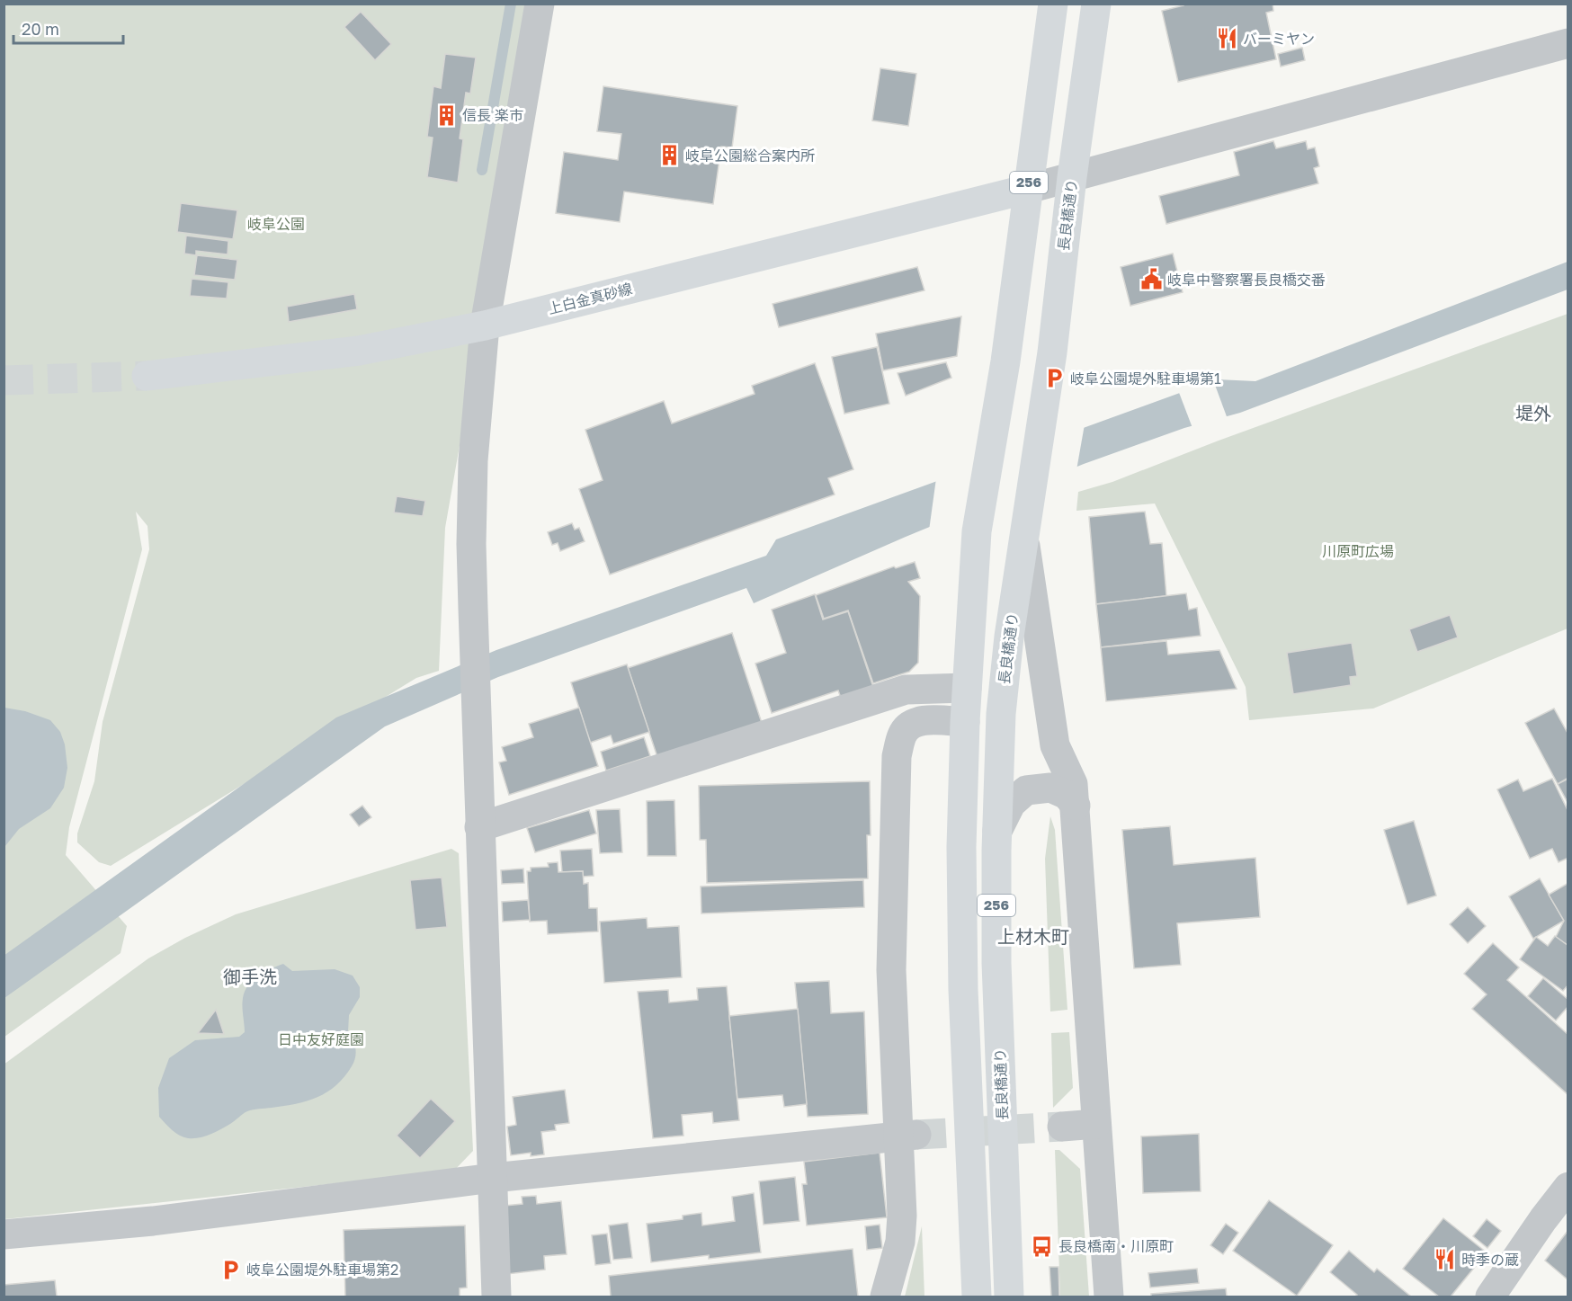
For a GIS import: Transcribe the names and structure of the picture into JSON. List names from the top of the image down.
{
  "streets": {
    "main road": ["256", "長良橋通り", "上白金真砂線"]
  },
  "crossings": [
    ["256", "上白金真砂線"]
  ],
  "districts": ["堤外", "上材木町", "御手洗"],
  "parks": ["岐阜公園", "川原町広場", "日中友好庭園"],
  "places": {
    "restaurant": ["バーミヤン", "時季の蔵"],
    "building": ["信長 楽市", "岐阜公園総合案内所"],
    "public building": ["岐阜中警察署長良橋交番"],
    "parking": ["岐阜公園堤外駐車場第1", "岐阜公園堤外駐車場第2"],
    "bus stop": ["長良橋南・川原町"]
  },
  "scale_bar": "20 m"
}
